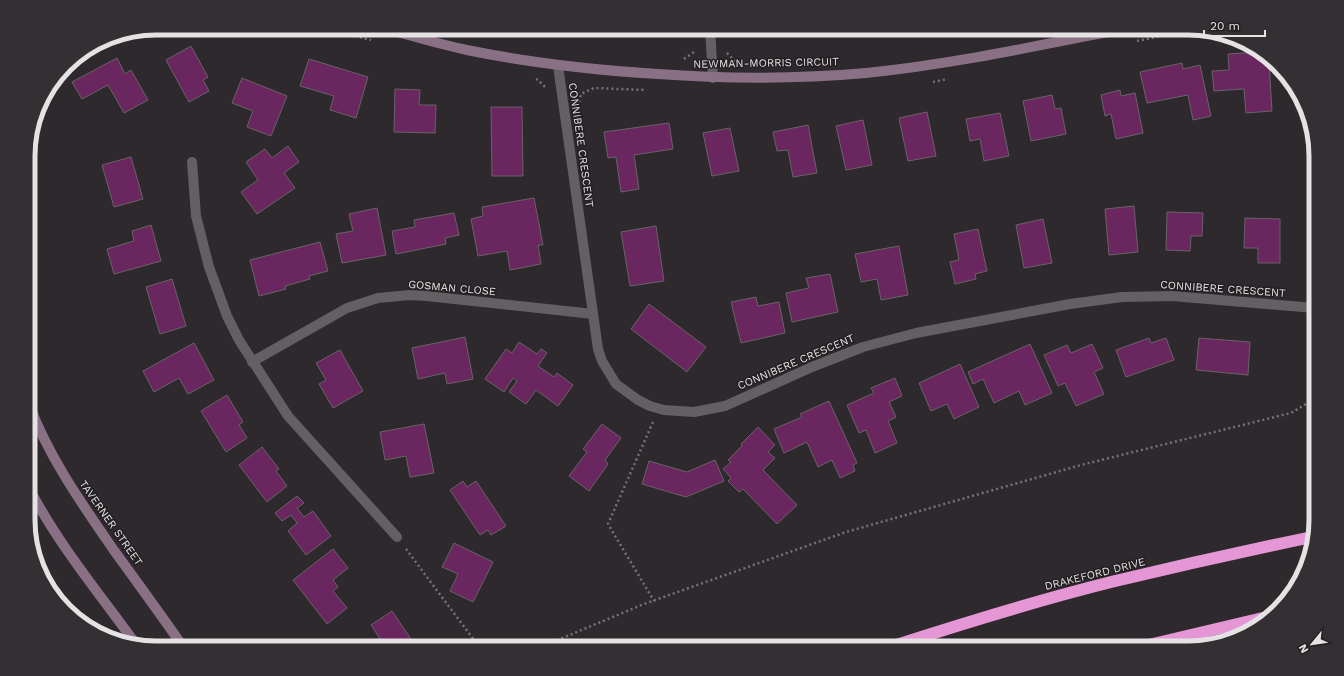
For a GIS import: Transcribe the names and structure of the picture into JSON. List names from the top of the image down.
{
  "streets": {
    "highway": ["DRAKEFORD DRIVE"],
    "street": [
      "NEWMAN-MORRIS CIRCUIT",
      "CONNIBERE CRESCENT",
      "GOSMAN CLOSE",
      "TAVERNER STREET"
    ]
  },
  "crossings": [
    ["NEWMAN-MORRIS CIRCUIT", "CONNIBERE CRESCENT"],
    ["CONNIBERE CRESCENT", "GOSMAN CLOSE"]
  ],
  "scale_bar": "20 m",
  "north": "bottom left"
}
